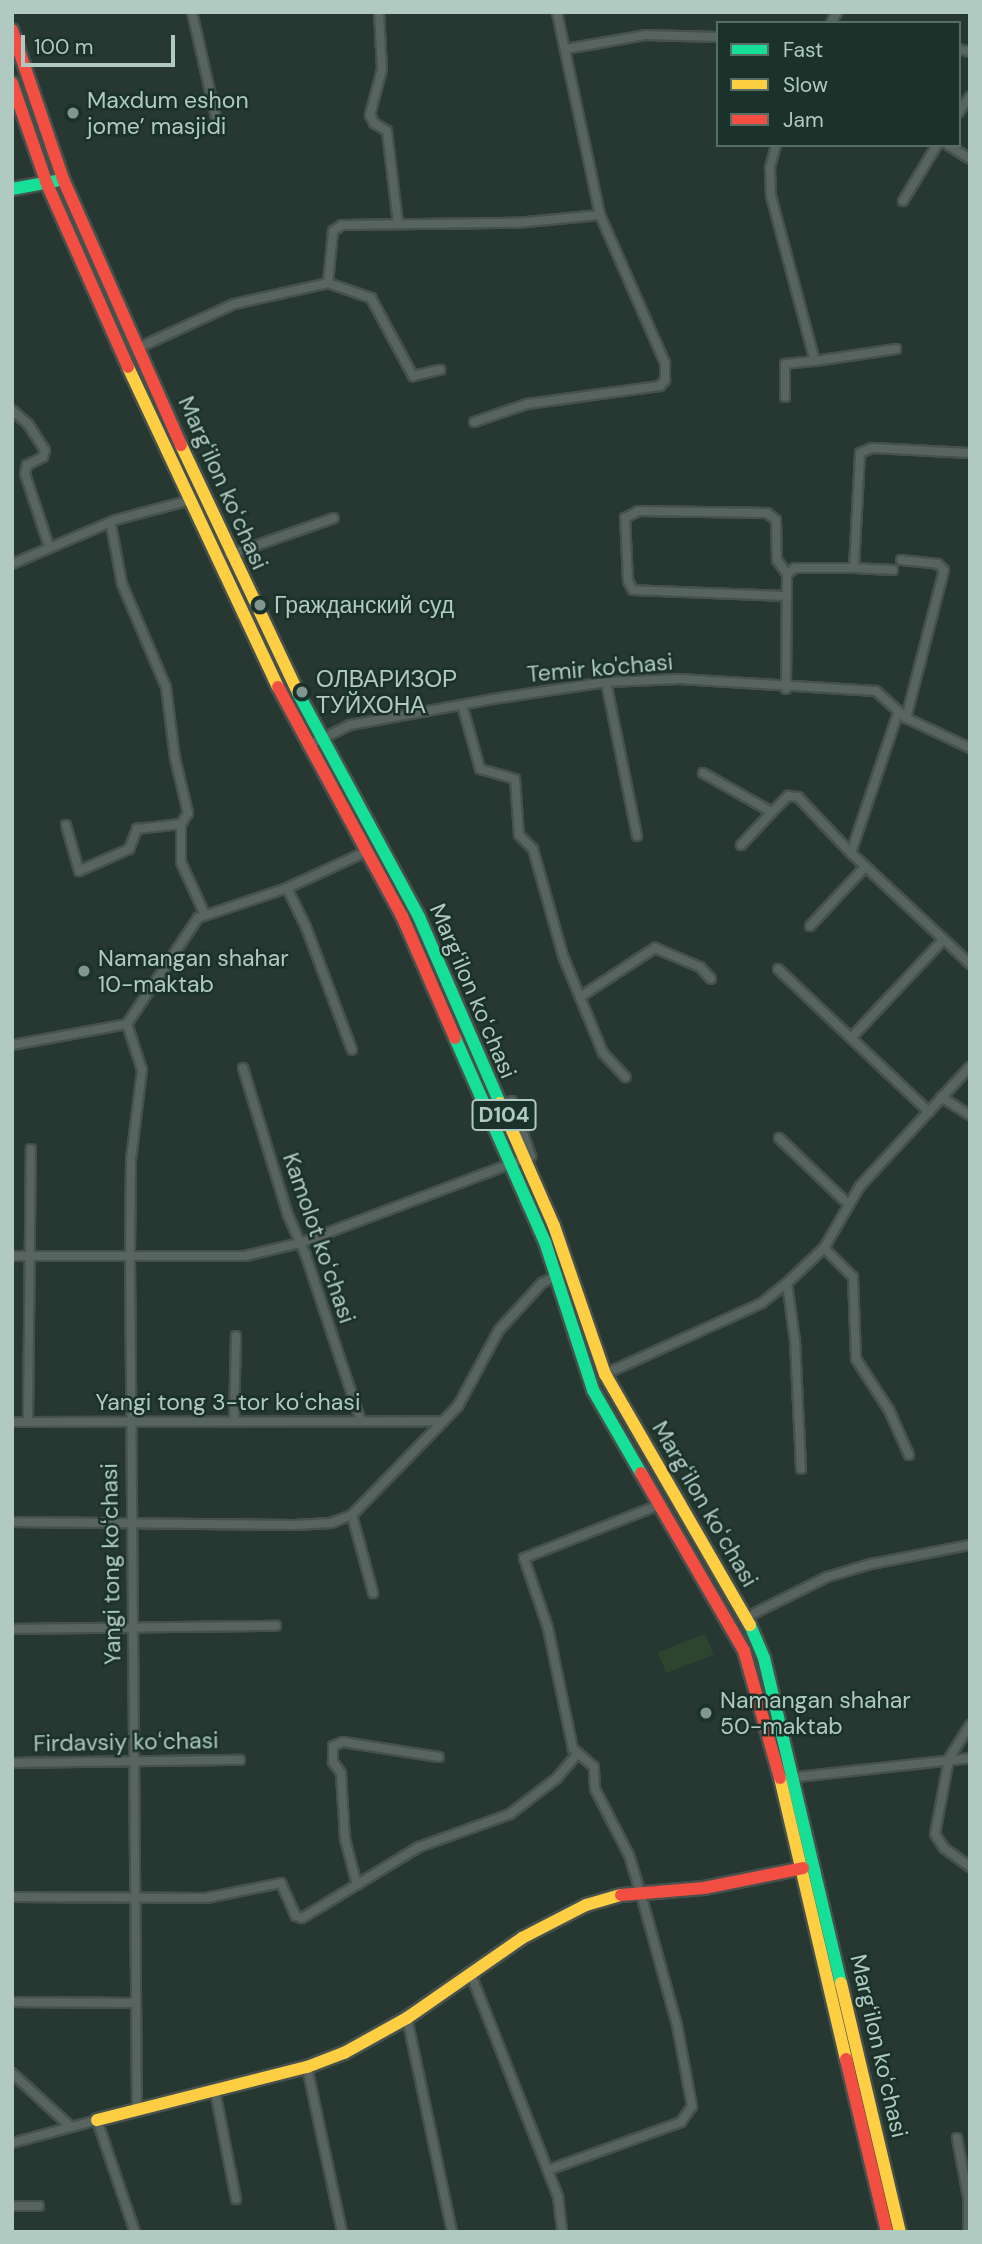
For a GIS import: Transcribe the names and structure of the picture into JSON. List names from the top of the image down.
{
  "streets": {
    "main road": ["Margʻilon koʻchasi", "D104"],
    "street": [
      "Temir ko'chasi",
      "Kamolot koʻchasi",
      "Yangi tong 3-tor koʻchasi",
      "Yangi tong koʻchasi",
      "Firdavsiy koʻchasi"
    ]
  },
  "crossings": [
    ["Margʻilon koʻchasi", "Temir ko'chasi"],
    ["Kamolot koʻchasi", "Yangi tong 3-tor koʻchasi"],
    ["Yangi tong 3-tor koʻchasi", "Yangi tong koʻchasi"],
    ["Yangi tong koʻchasi", "Firdavsiy koʻchasi"]
  ],
  "places": [
    "Maxdum eshon jome’ masjidi",
    "Гражданский суд",
    "ОЛВАРИЗОР ТУЙХОНА",
    "Namangan shahar 10-maktab",
    "Namangan shahar 50-maktab"
  ],
  "legend": ["Fast", "Slow", "Jam"],
  "scale_bar": "100 m"
}
